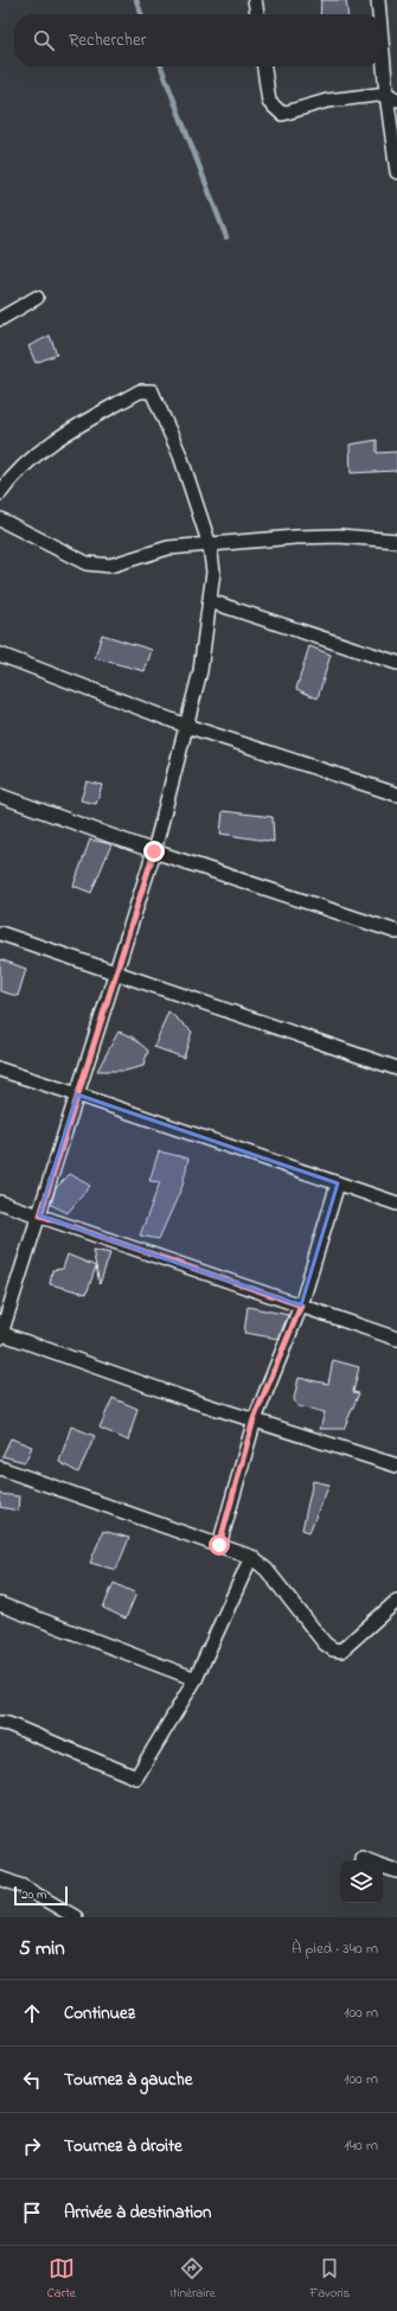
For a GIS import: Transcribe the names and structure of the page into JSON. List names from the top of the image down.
{
  "scale_bar": "20 m",
  "page": {
    "search": "Rechercher",
    "scale": "20 m",
    "heading": ["5 min", "À pied · 340 m"],
    "list": [
      ["Continuez", "100 m"],
      ["Tournez à gauche", "100 m"],
      ["Tournez à droite", "140 m"],
      "Arrivée à destination"
    ],
    "nav": ["Carte", "Itinéraire", "Favoris"]
  }
}
